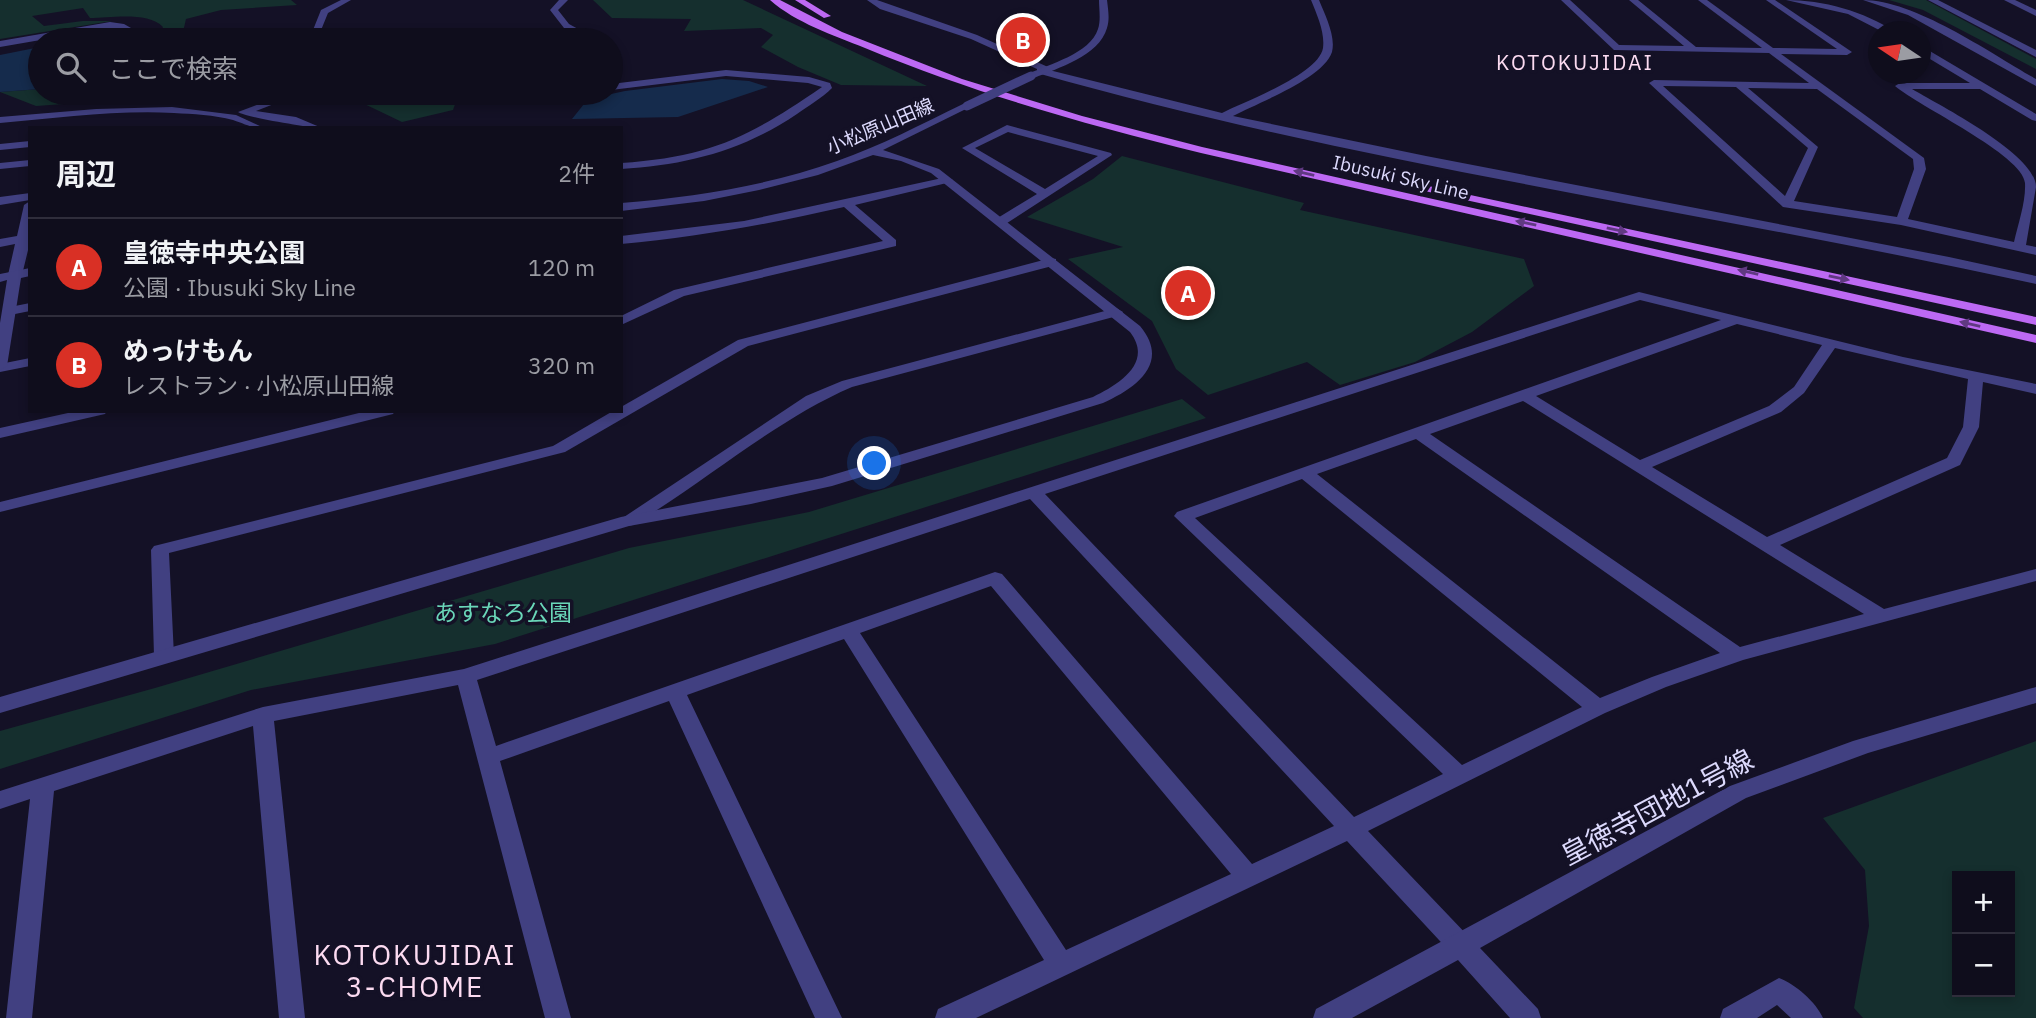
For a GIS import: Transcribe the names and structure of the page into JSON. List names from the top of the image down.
{
  "streets": {
    "main road": ["Ibusuki Sky Line"],
    "street": ["小松原山田線", "皇徳寺団地1号線"]
  },
  "districts": ["KOTOKUJIDAI", "KOTOKUJIDAI 3-CHOME"],
  "parks": ["あすなろ公園"],
  "north": "left",
  "page": {
    "pins": ["B", "A"],
    "search": "ここで検索",
    "heading": ["周辺", "2件"],
    "list": [
      {
        "mark": "A",
        "name": "皇徳寺中央公園",
        "note": "公園 · Ibusuki Sky Line",
        "value": "120 m"
      },
      {
        "mark": "B",
        "name": "めっけもん",
        "note": "レストラン · 小松原山田線",
        "value": "320 m"
      }
    ],
    "map_buttons": ["+", "−"]
  }
}
